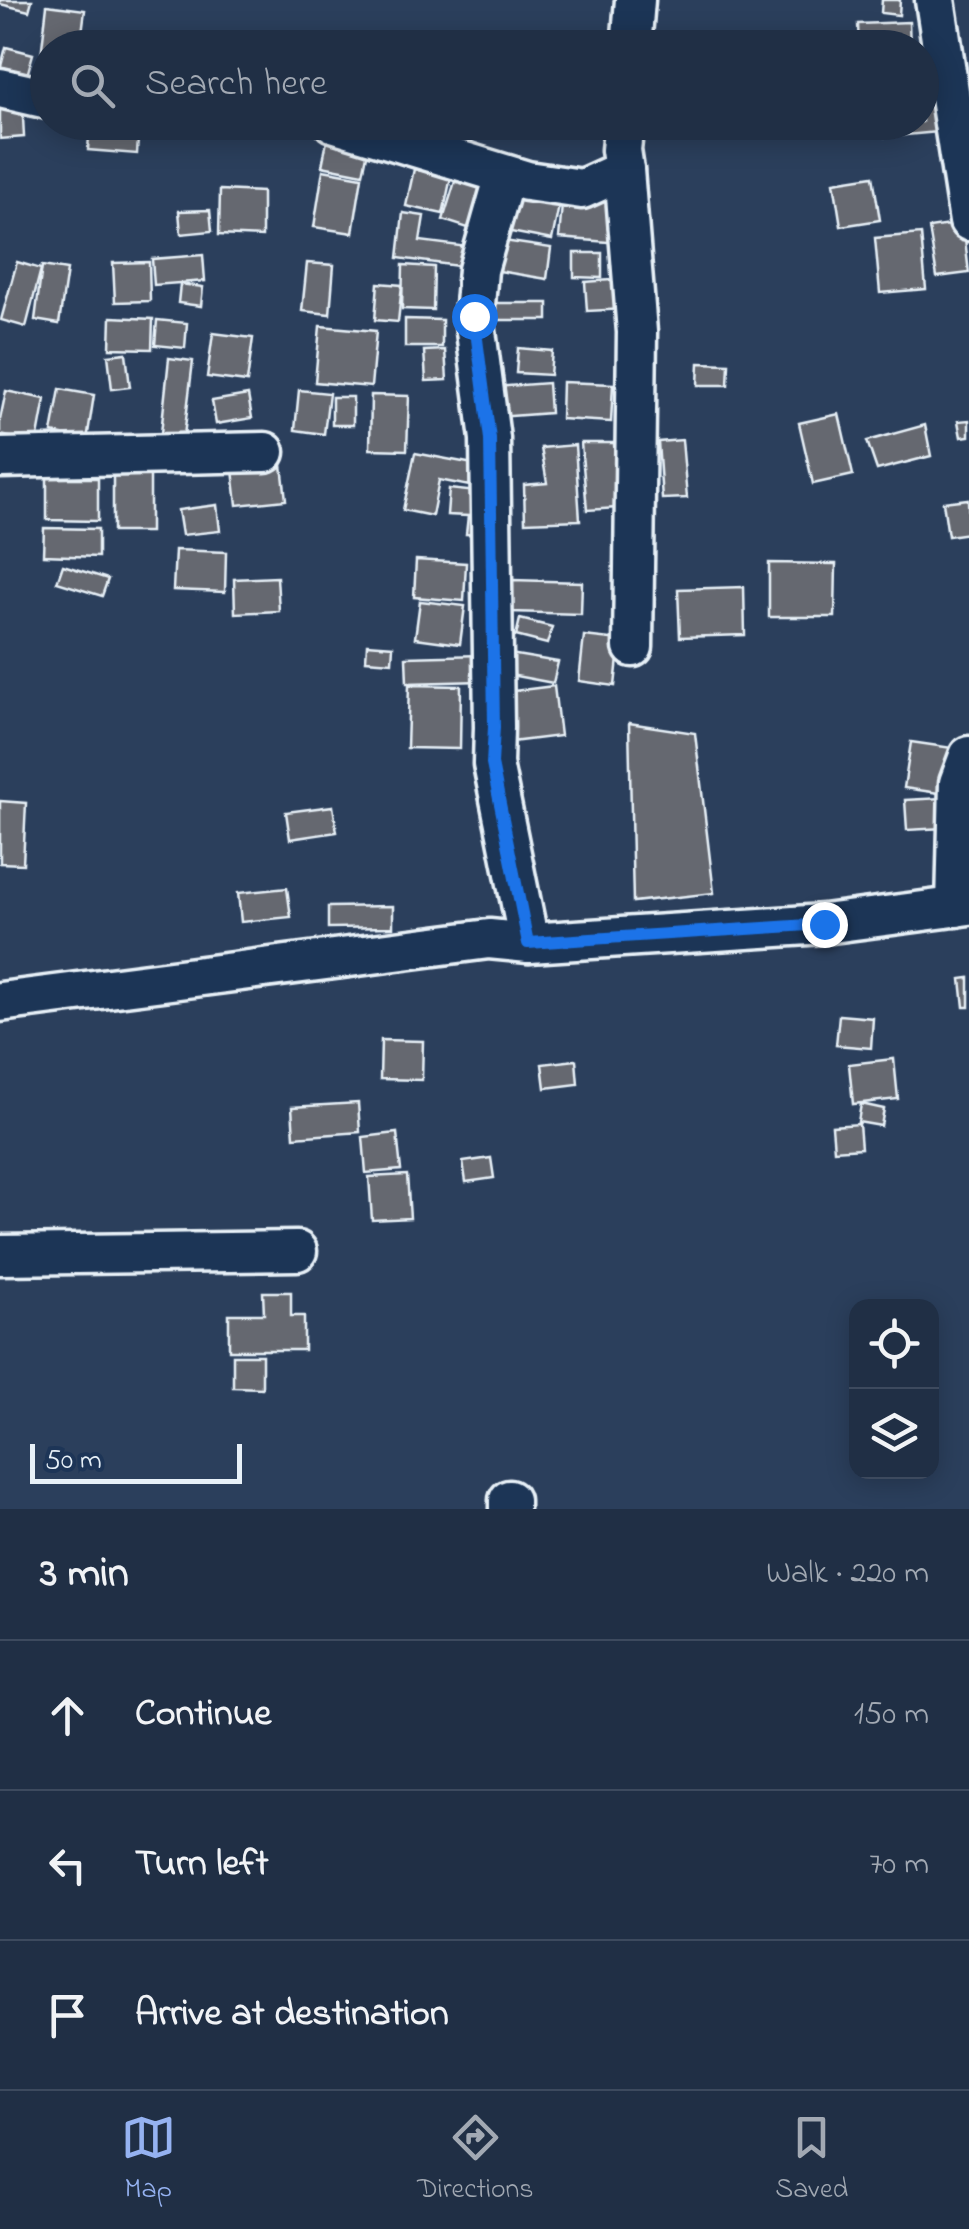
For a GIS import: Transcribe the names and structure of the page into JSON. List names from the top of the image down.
{
  "scale_bar": "50 m",
  "page": {
    "search": "Search here",
    "scale": "50 m",
    "heading": ["3 min", "Walk · 220 m"],
    "list": [
      ["Continue", "150 m"],
      ["Turn left", "70 m"],
      "Arrive at destination"
    ],
    "nav": ["Map", "Directions", "Saved"]
  }
}
